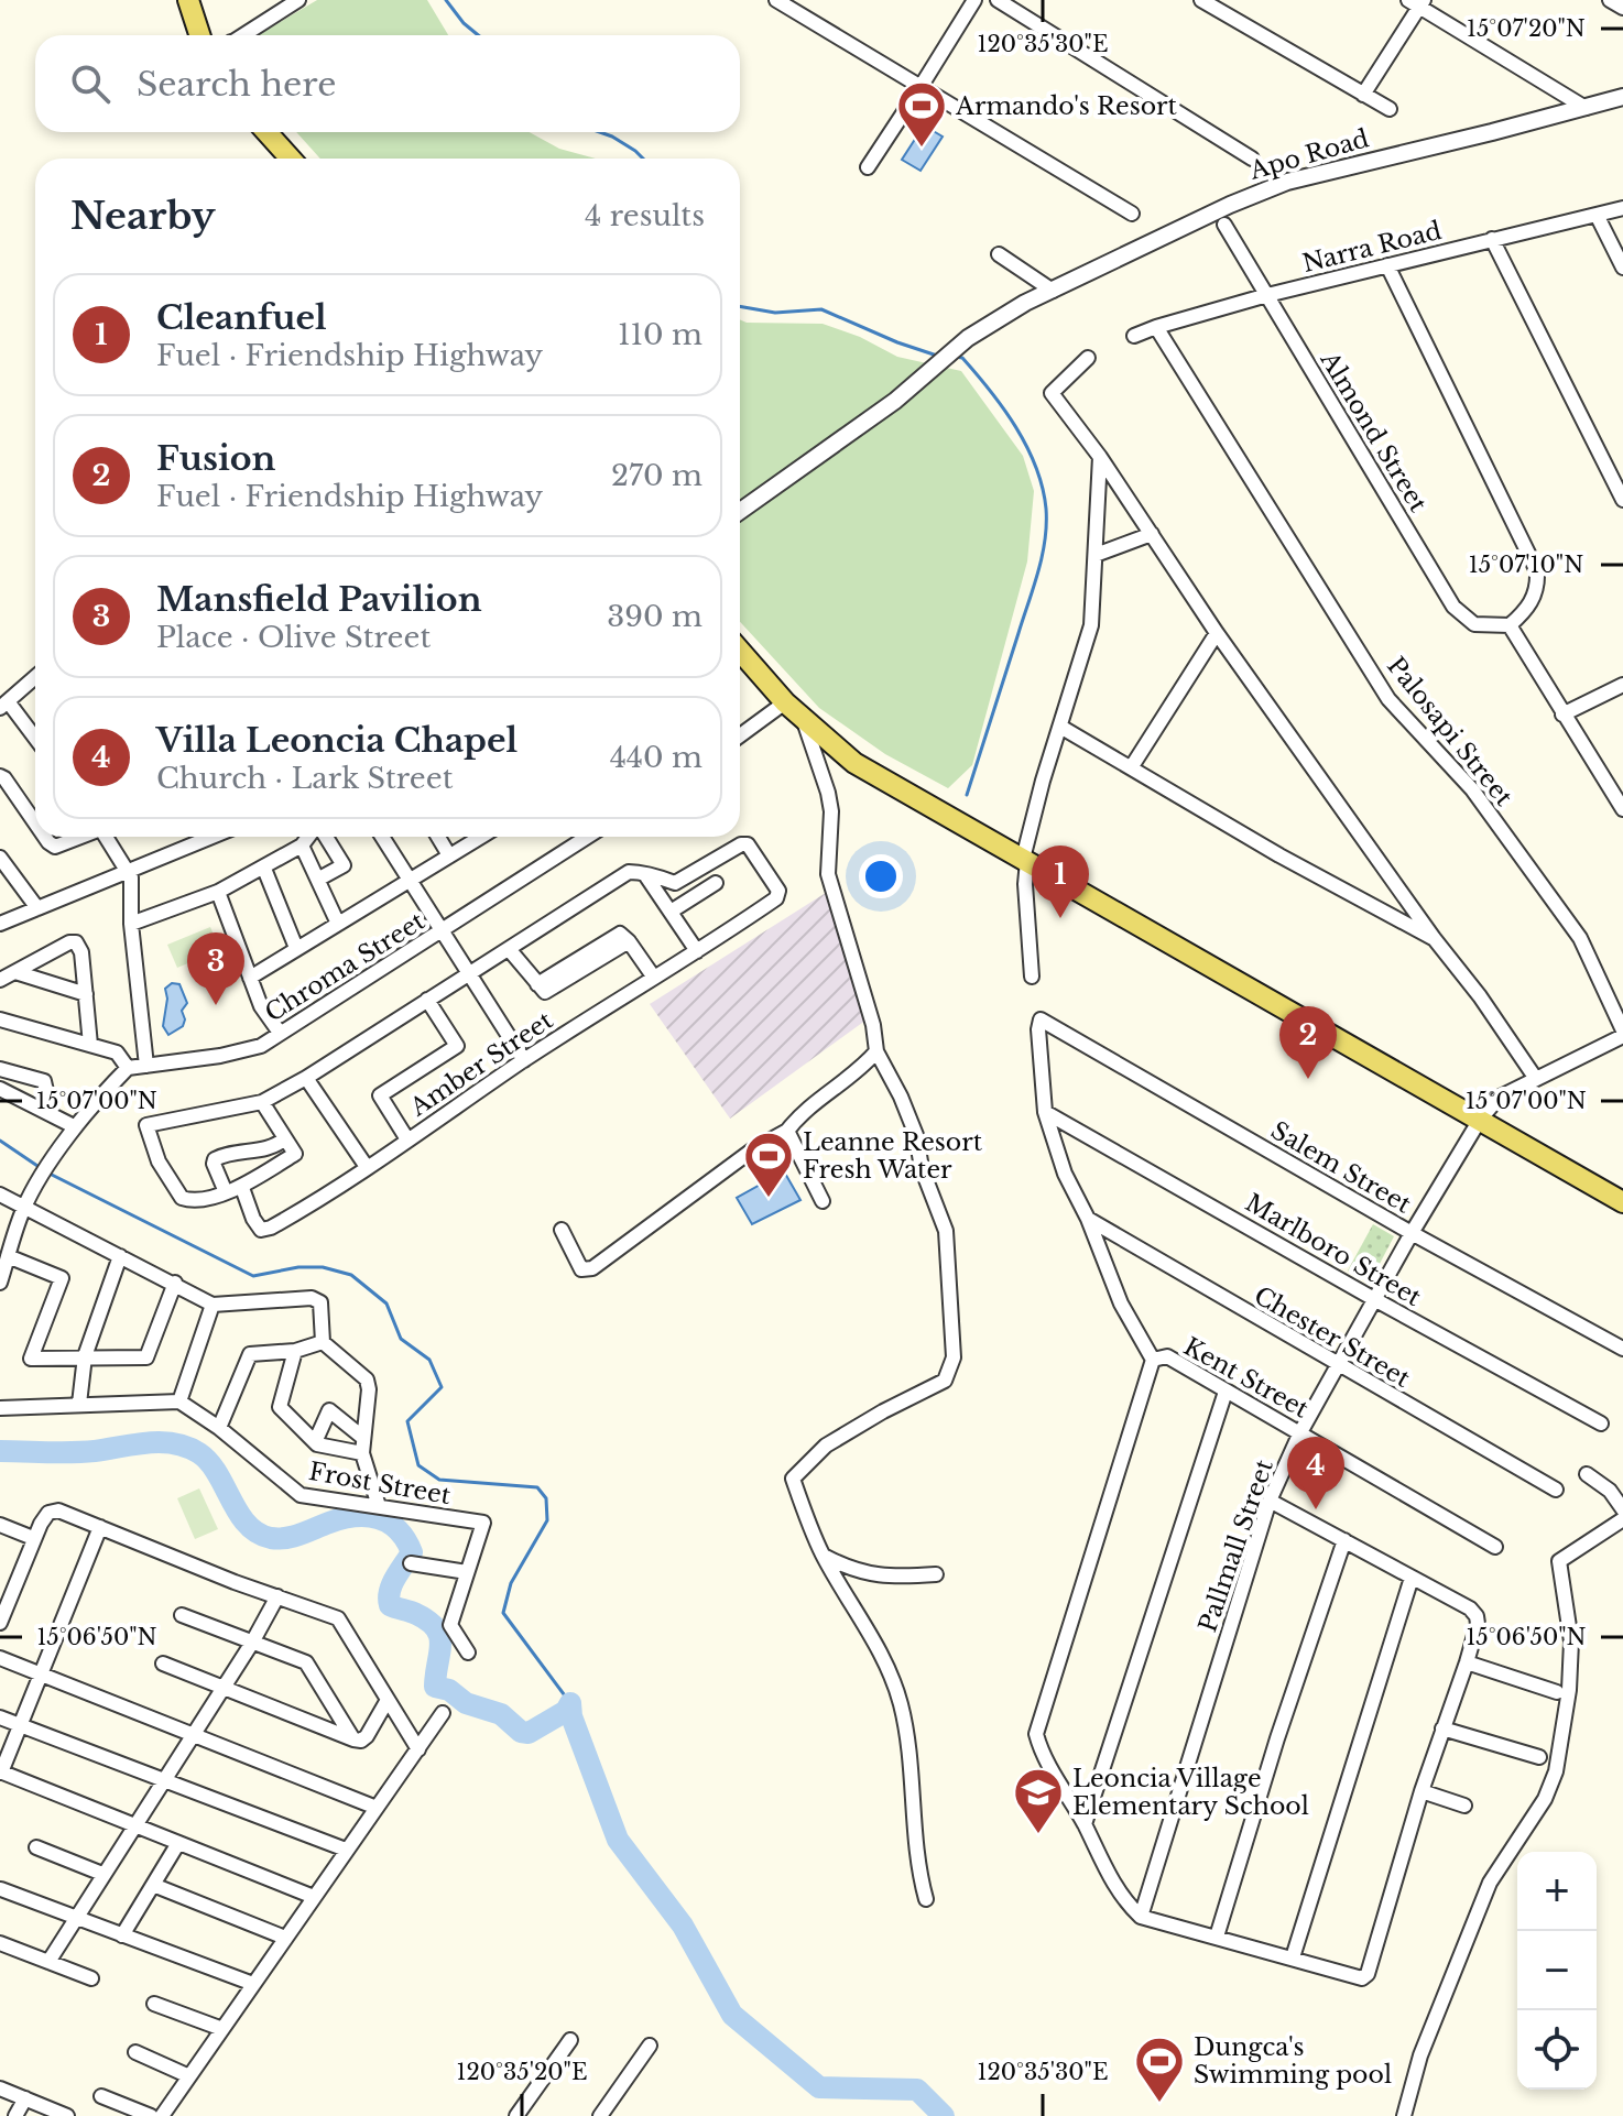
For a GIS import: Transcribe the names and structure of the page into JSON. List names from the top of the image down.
{
  "streets": {
    "street": [
      "Apo Road",
      "Narra Road",
      "Almond Street",
      "Palosapi Street",
      "Chroma Street",
      "Amber Street",
      "Salem Street",
      "Marlboro Street",
      "Chester Street",
      "Kent Street",
      "Frost Street",
      "Pallmall Street"
    ]
  },
  "crossings": [
    ["Narra Road", "Almond Street"],
    ["Narra Road", "Palosapi Street"],
    ["Palosapi Street", "Pallmall Street"],
    ["Salem Street", "Kent Street"],
    ["Salem Street", "Pallmall Street"],
    ["Marlboro Street", "Kent Street"],
    ["Marlboro Street", "Pallmall Street"],
    ["Chester Street", "Kent Street"],
    ["Chester Street", "Pallmall Street"],
    ["Kent Street", "Pallmall Street"]
  ],
  "places": {
    "sports": ["Armando's Resort", "Leanne Resort Fresh Water", "Dungca's Swimming pool"],
    "school or university": ["Leoncia Village Elementary School"]
  },
  "page": {
    "search": "Search here",
    "heading": ["Nearby", "4 results"],
    "list": [
      {
        "mark": "1",
        "name": "Cleanfuel",
        "note": "Fuel · Friendship Highway",
        "value": "110 m"
      },
      {
        "mark": "2",
        "name": "Fusion",
        "note": "Fuel · Friendship Highway",
        "value": "270 m"
      },
      {
        "mark": "3",
        "name": "Mansfield Pavilion",
        "note": "Place · Olive Street",
        "value": "390 m"
      },
      {
        "mark": "4",
        "name": "Villa Leoncia Chapel",
        "note": "Church · Lark Street",
        "value": "440 m"
      }
    ],
    "pins": [
      "1",
      "3",
      "2",
      "4"
    ],
    "map_buttons": ["+", "−"]
  },
  "coordinates": [
    "15°07'20\"N",
    "120°35'30\"E",
    "15°07'10\"N",
    "15°07'00\"N",
    "15°06'50\"N",
    "120°35'20\"E"
  ]
}
